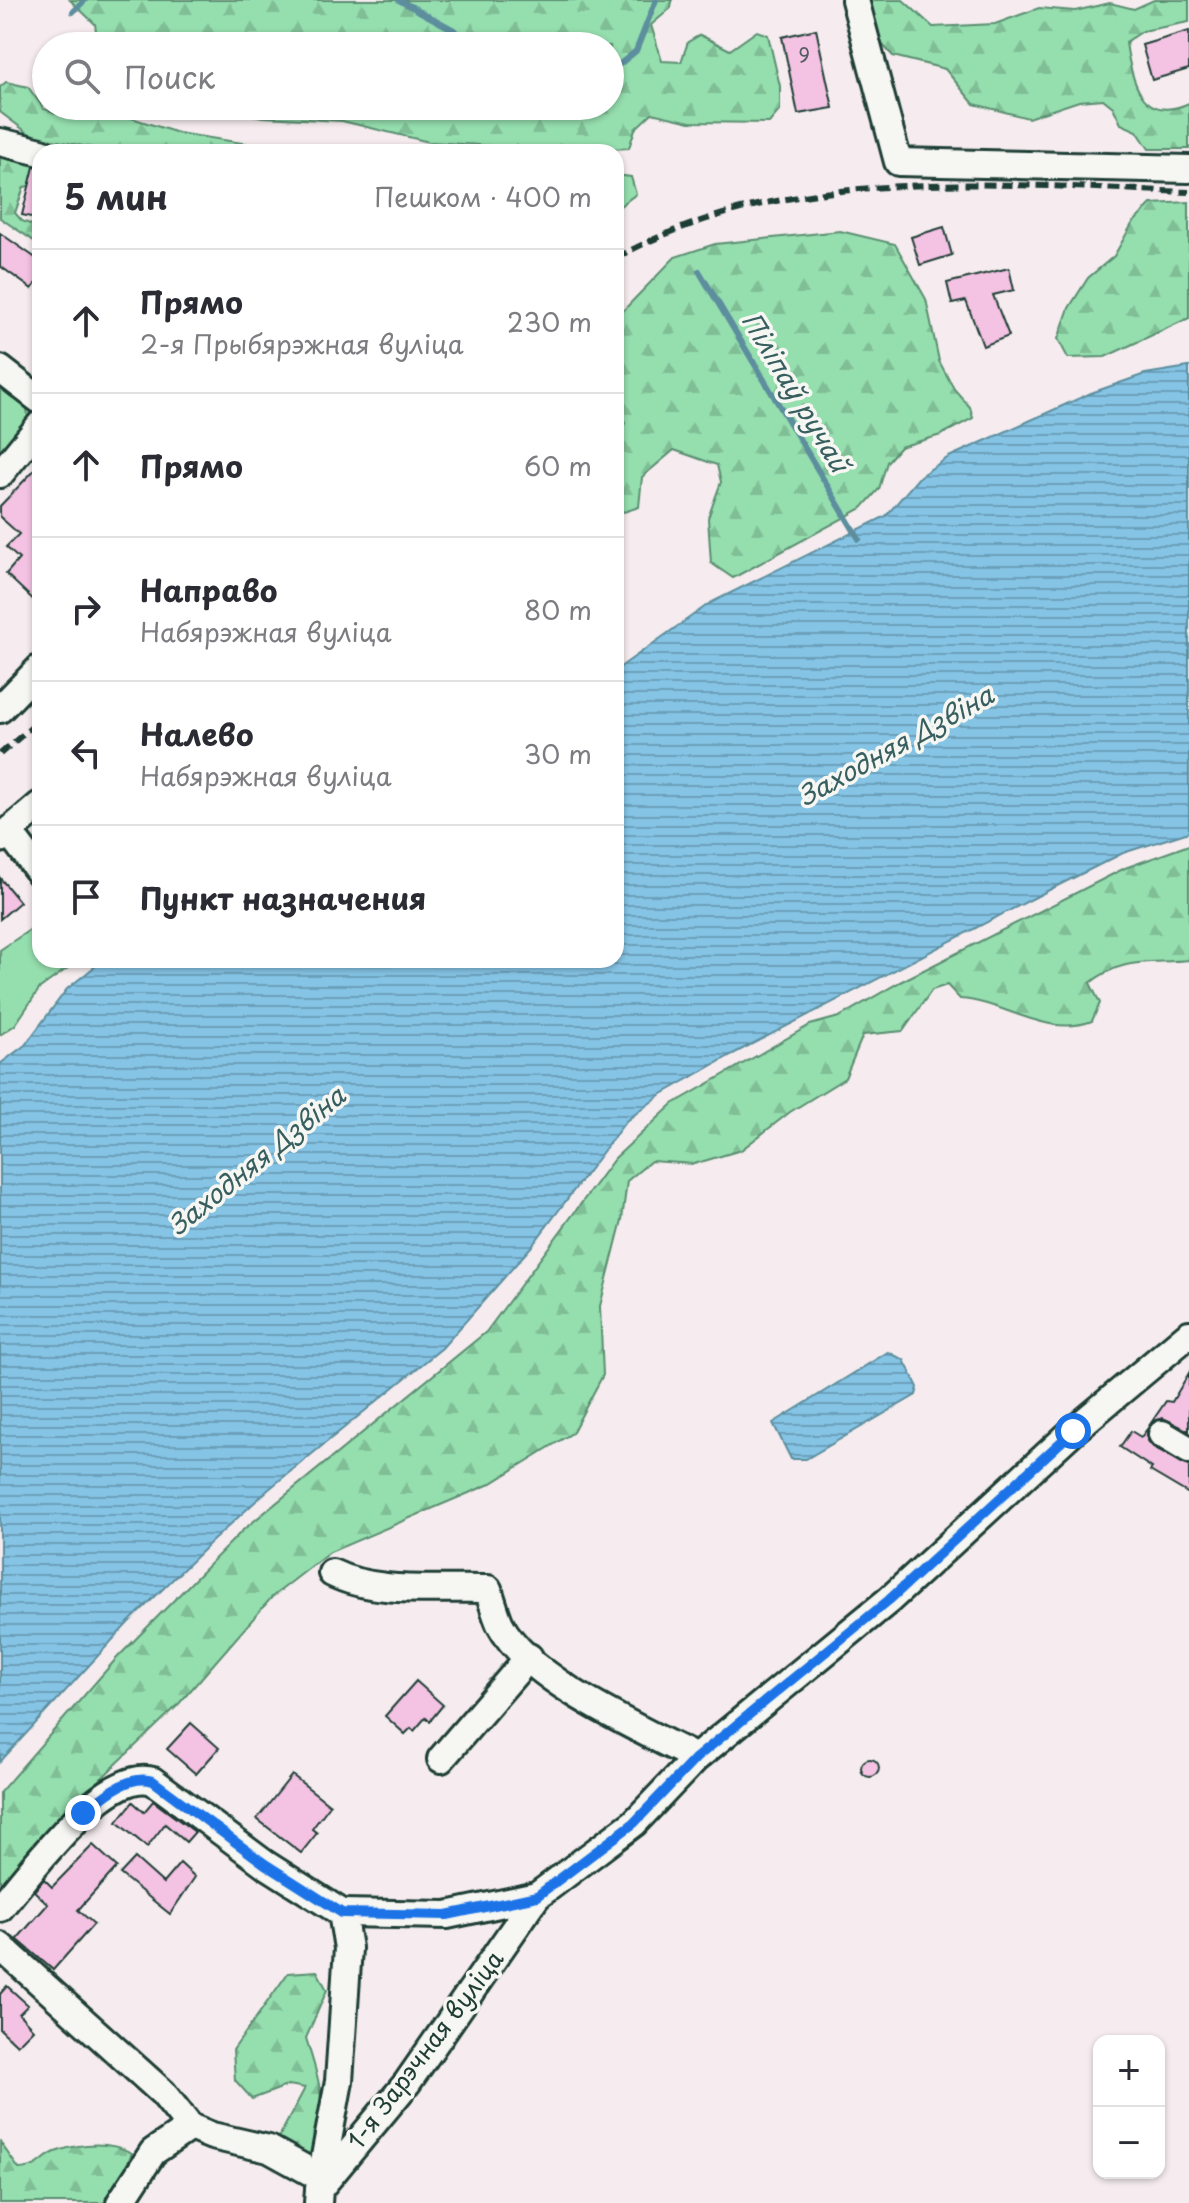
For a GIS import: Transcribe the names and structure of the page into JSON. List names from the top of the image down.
{
  "streets": {
    "street": ["1-я Зарэчная вуліца"]
  },
  "water": ["Піліпаў ручай", "Заходняя Дзвіна"],
  "house_numbers": ["9"],
  "page": {
    "search": "Поиск",
    "heading": ["5 мин", "Пешком · 400 m"],
    "list": [
      ["Прямо", "2-я Прыбярэжная вуліца", "230 m"],
      ["Прямо", "60 m"],
      ["Направо", "Набярэжная вуліца", "80 m"],
      ["Налево", "Набярэжная вуліца", "30 m"],
      "Пункт назначения"
    ],
    "map_buttons": ["+", "−"]
  }
}
